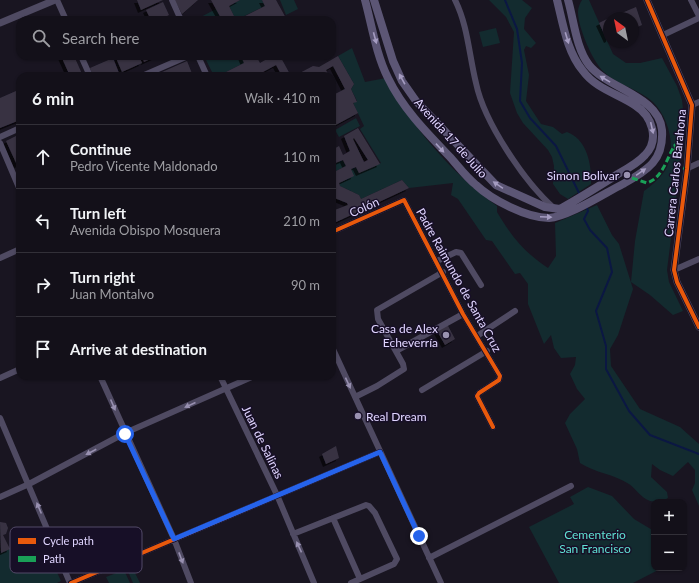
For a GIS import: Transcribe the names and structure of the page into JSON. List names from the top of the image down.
{
  "streets": {
    "main road": ["Avenida 17 de Julio"],
    "street": [
      "Carrera Carlos Barahona",
      "Colón",
      "Padre Raimundo de Santa Cruz",
      "Juan de Salinas"
    ]
  },
  "crossings": [
    ["Colón", "Padre Raimundo de Santa Cruz"]
  ],
  "parks": ["Cementerio San Francisco"],
  "places": ["Simon Bolivar", "Casa de Alex Echeverría", "Real Dream"],
  "legend": ["Cycle path", "Path"],
  "north": "top left",
  "page": {
    "search": "Search here",
    "heading": ["6 min", "Walk · 410 m"],
    "list": [
      ["Continue", "Pedro Vicente Maldonado", "110 m"],
      ["Turn left", "Avenida Obispo Mosquera", "210 m"],
      ["Turn right", "Juan Montalvo", "90 m"],
      "Arrive at destination"
    ],
    "map_buttons": ["+", "−"]
  }
}
